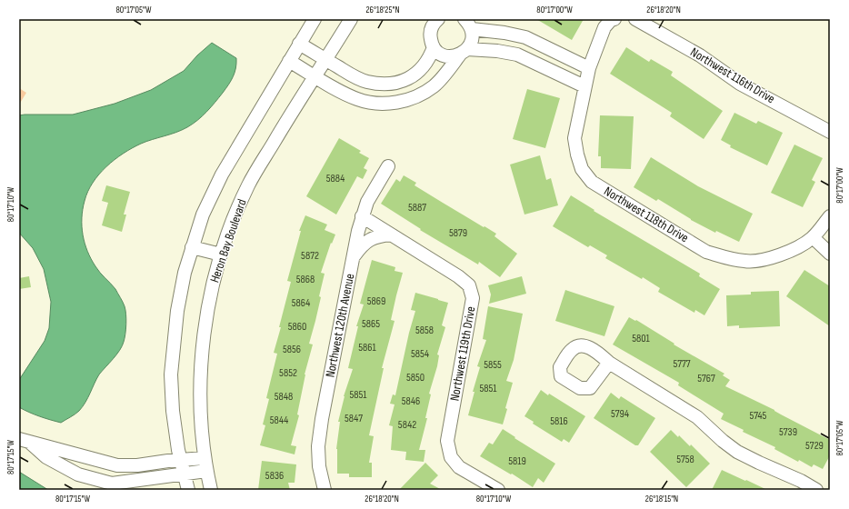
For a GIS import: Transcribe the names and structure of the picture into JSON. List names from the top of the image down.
{
  "streets": {
    "street": [
      "Northwest 116th Drive",
      "Northwest 118th Drive",
      "Heron Bay Boulevard",
      "Northwest 120th Avenue",
      "Northwest 119th Drive"
    ]
  },
  "crossings": [
    ["Northwest 120th Avenue", "Northwest 119th Drive"]
  ],
  "house_numbers": [
    "5884",
    "5887",
    "5879",
    "5872",
    "5868",
    "5869",
    "5864",
    "5865",
    "5860",
    "5858",
    "5801",
    "5861",
    "5856",
    "5854",
    "5777",
    "5855",
    "5852",
    "5850",
    "5767",
    "5851",
    "5851",
    "5848",
    "5846",
    "5794",
    "5745",
    "5847",
    "5844",
    "5816",
    "5842",
    "5739",
    "5729",
    "5758",
    "5819",
    "5836"
  ],
  "coordinates": [
    "80°17'05\"W",
    "26°18'25\"N",
    "80°17'00\"W",
    "26°18'20\"N",
    "80°17'10\"W",
    "80°17'15\"W",
    "26°18'15\"N"
  ]
}
